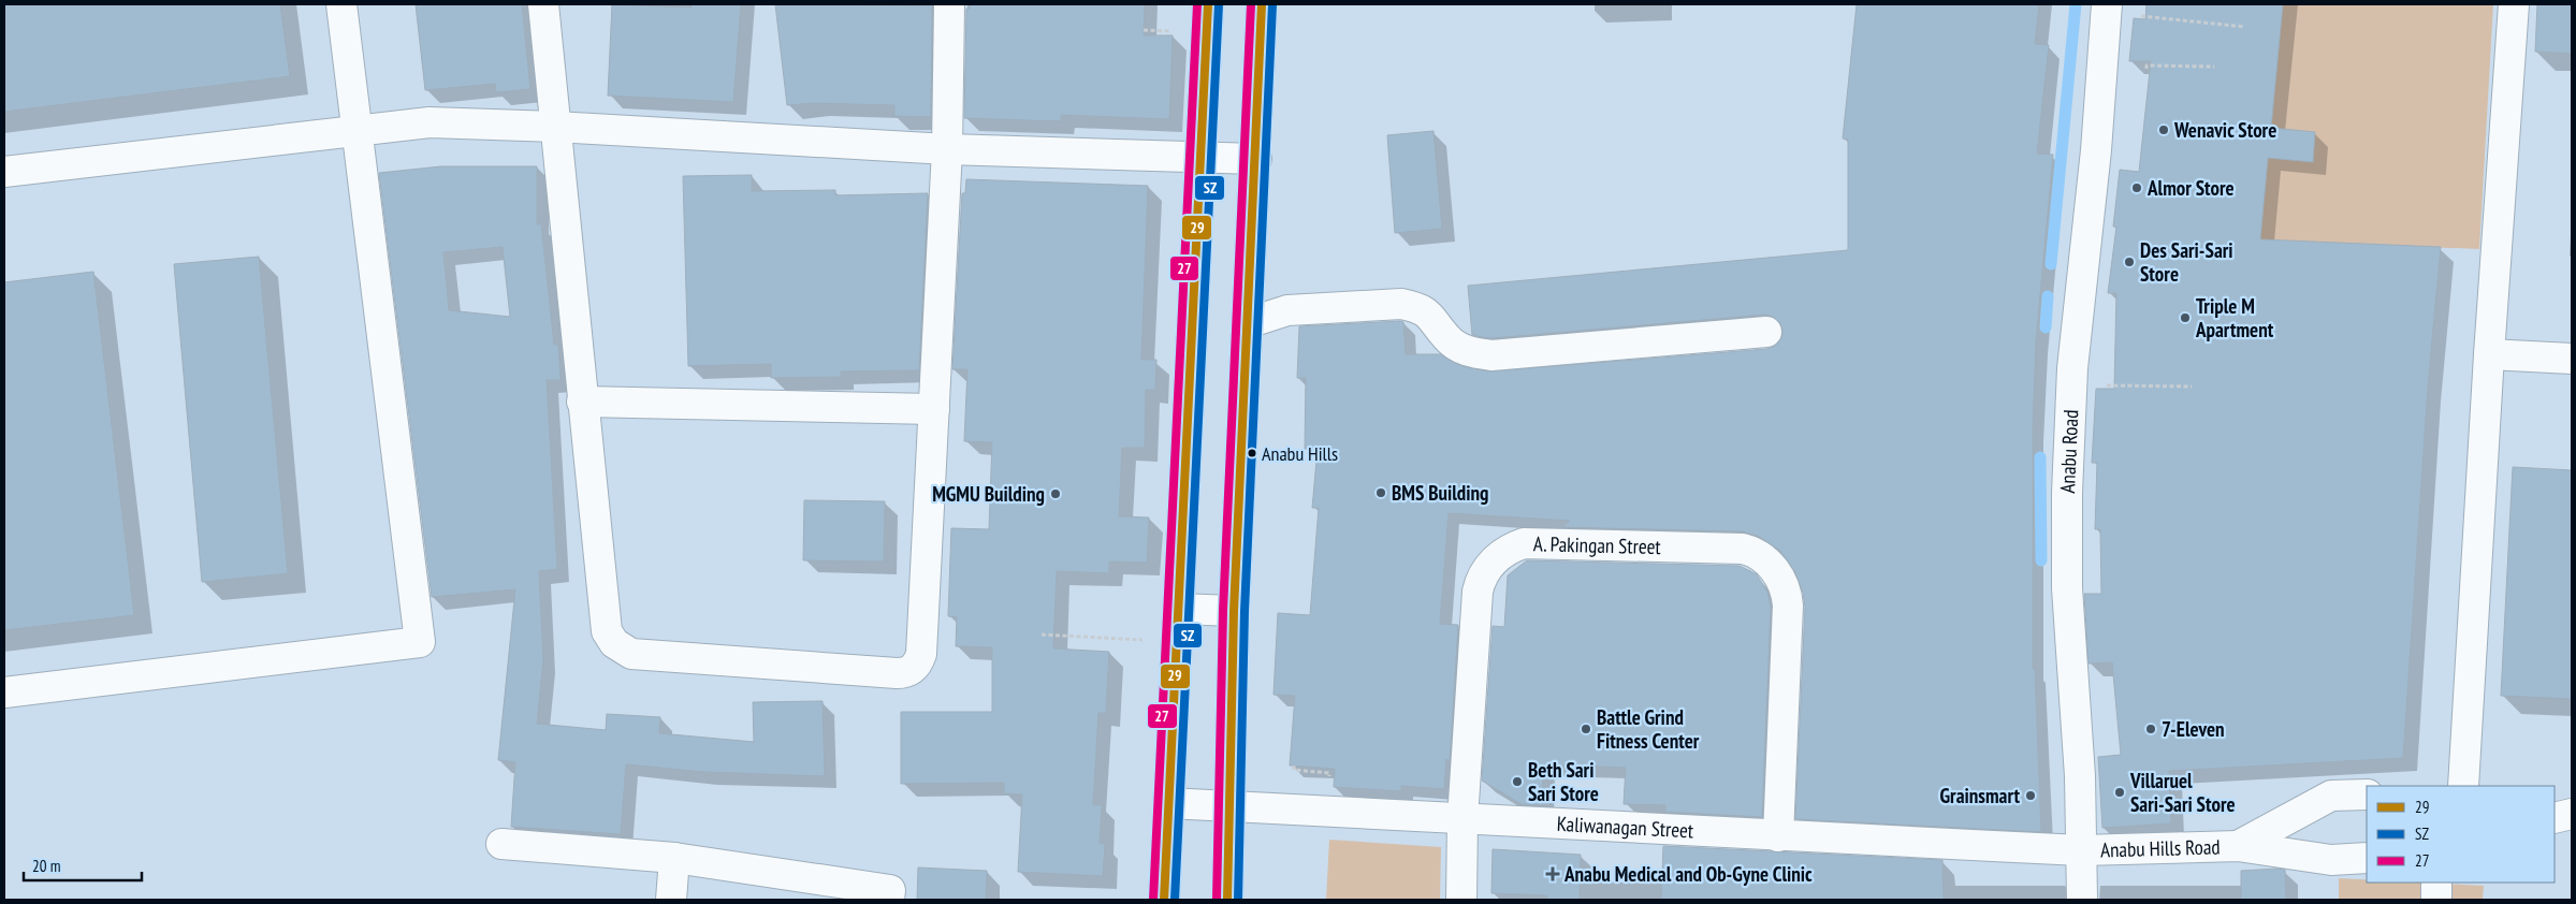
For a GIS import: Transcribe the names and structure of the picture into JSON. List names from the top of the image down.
{
  "streets": {
    "main road": [
      "Anabu Road",
      "A. Pakingan Street",
      "Kaliwanagan Street",
      "Anabu Hills Road"
    ]
  },
  "crossings": [
    ["Anabu Road", "Kaliwanagan Street"],
    ["Anabu Road", "Anabu Hills Road"],
    ["A. Pakingan Street", "Kaliwanagan Street"],
    ["Kaliwanagan Street", "Anabu Hills Road"]
  ],
  "places": {
    "other": [
      "Wenavic Store",
      "Almor Store",
      "Des Sari-Sari Store",
      "Triple M Apartment",
      "Anabu Hills",
      "BMS Building",
      "MGMU Building",
      "Battle Grind Fitness Center",
      "7-Eleven",
      "Beth Sari Sari Store",
      "Villaruel Sari-Sari Store",
      "Grainsmart"
    ],
    "health": ["Anabu Medical and Ob-Gyne Clinic"]
  },
  "lines": ["transit line 29", "transit line SZ", "transit line 27"],
  "legend": ["29", "SZ", "27"],
  "scale_bar": "20 m"
}
